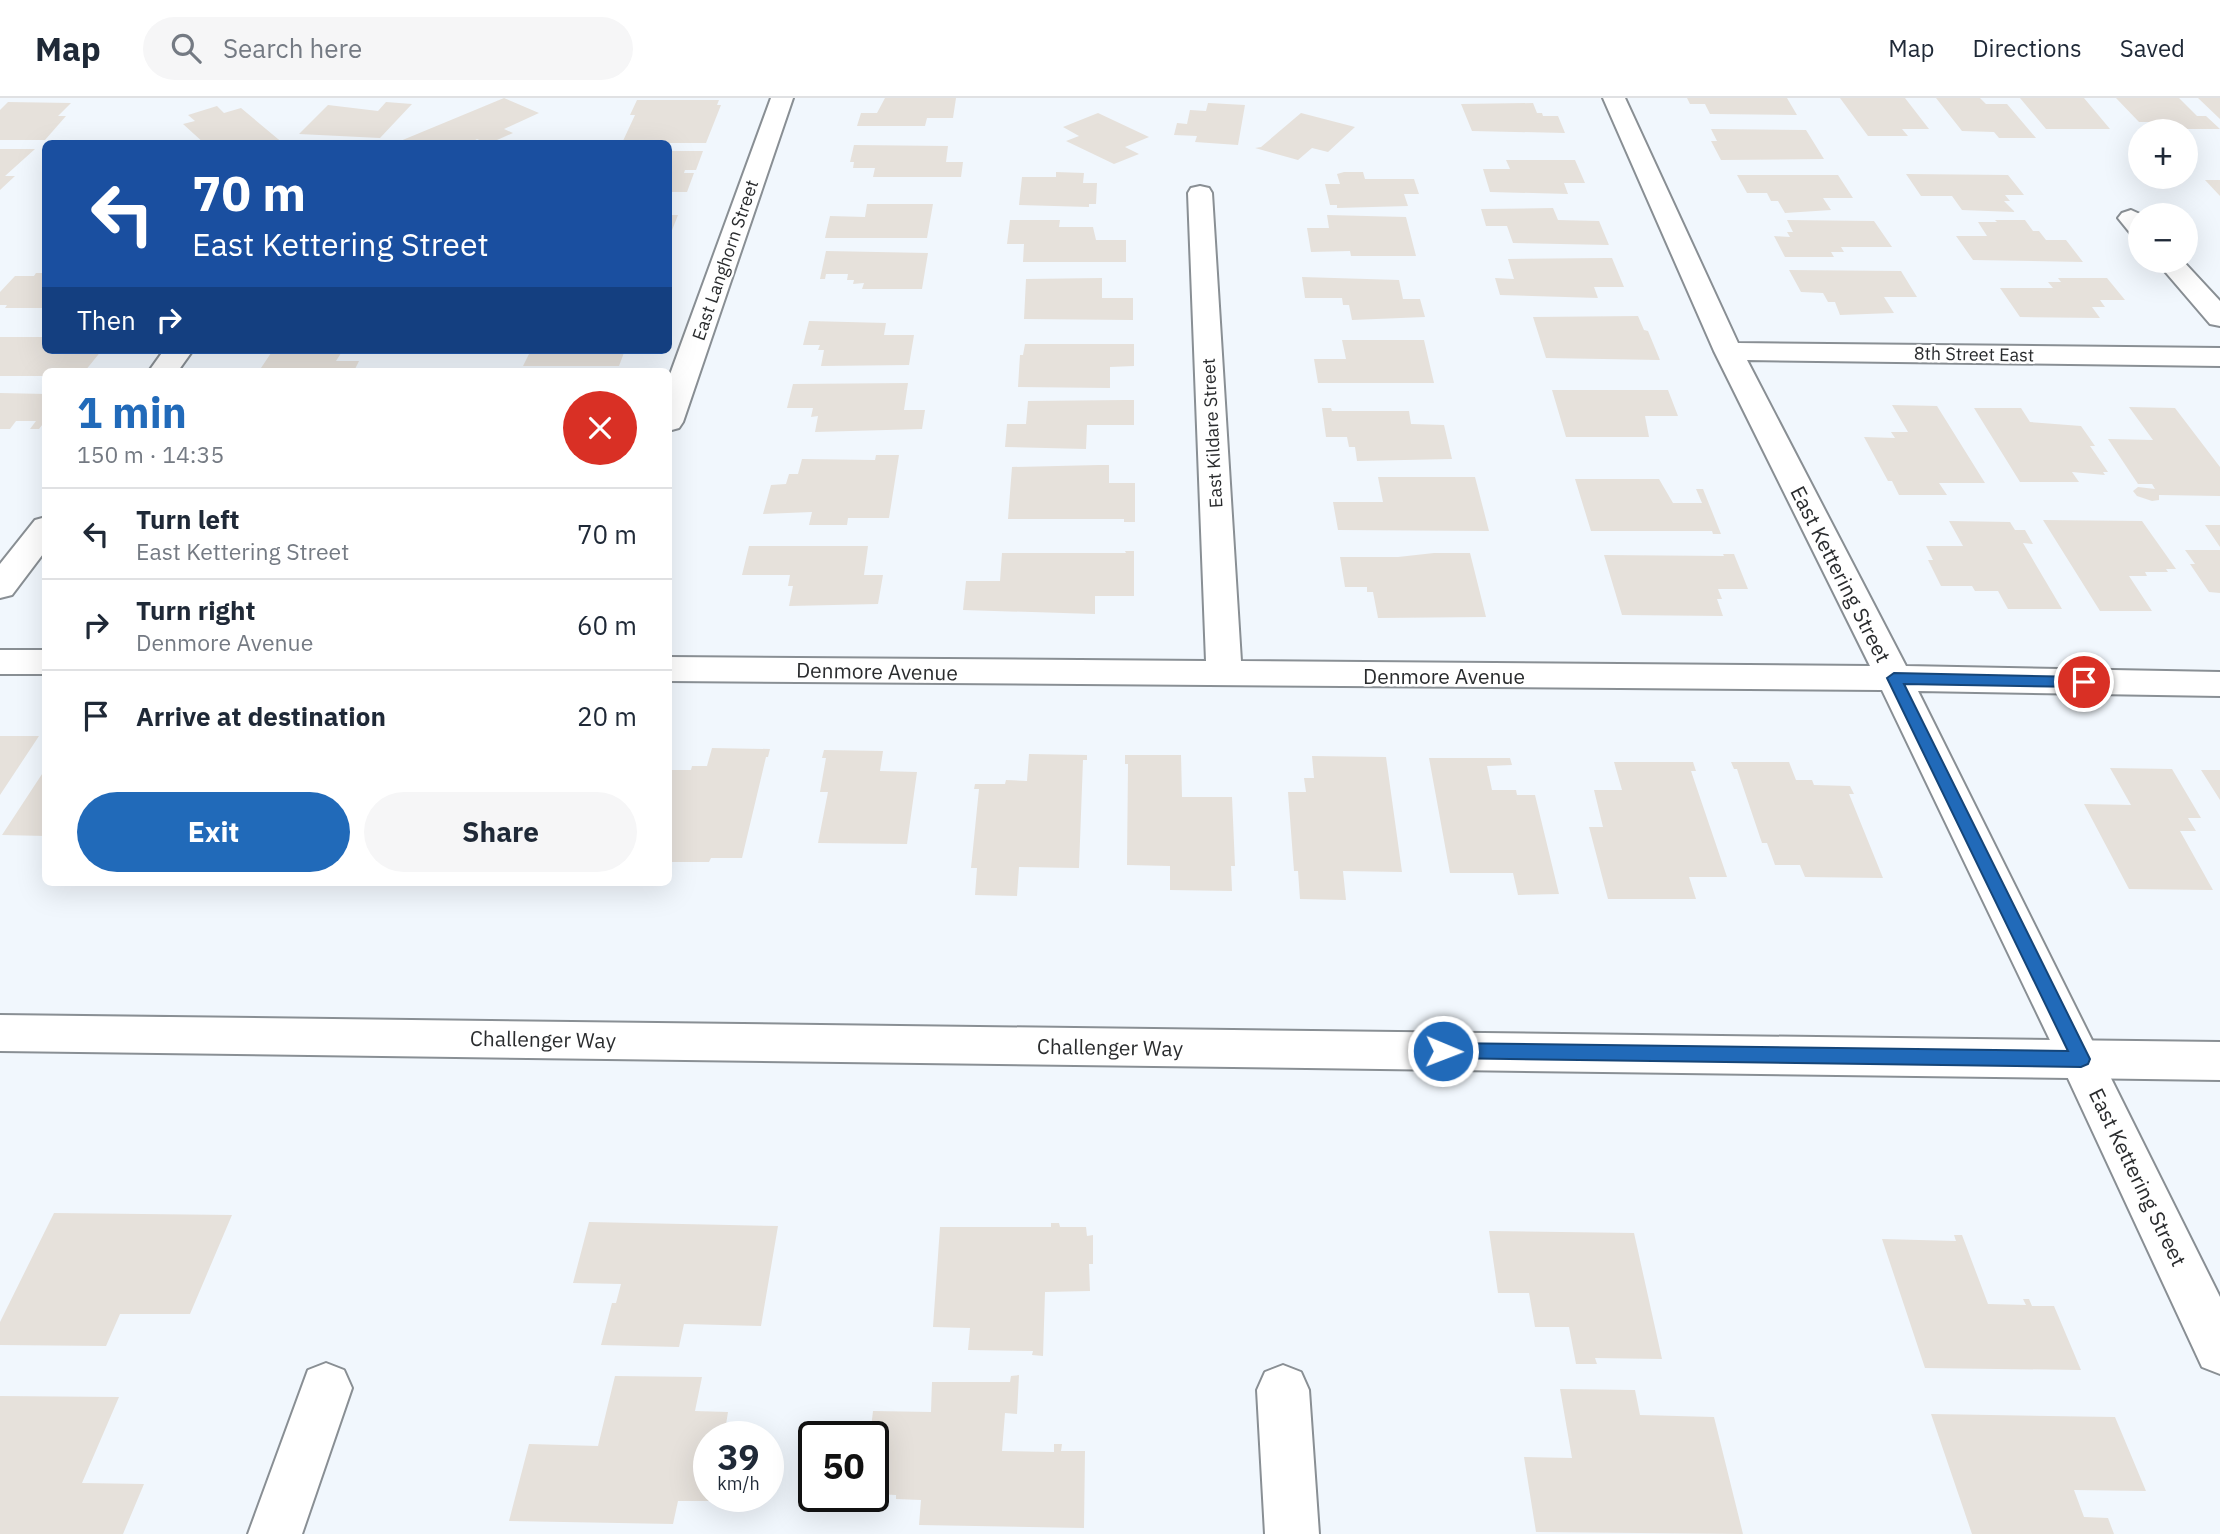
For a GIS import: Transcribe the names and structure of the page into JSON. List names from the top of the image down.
{
  "streets": {
    "street": [
      "East Langhorn Street",
      "8th Street East",
      "East Kildare Street",
      "East Kettering Street",
      "Denmore Avenue",
      "Challenger Way"
    ]
  },
  "crossings": [
    ["8th Street East", "East Kettering Street"],
    ["East Kildare Street", "Denmore Avenue"],
    ["East Kettering Street", "Denmore Avenue"],
    ["East Kettering Street", "Challenger Way"]
  ],
  "page": {
    "header": "Map",
    "search": "Search here",
    "nav": ["Map", "Directions", "Saved"],
    "map_buttons": ["+", "−"],
    "turn": ["70 m", "East Kettering Street"],
    "then": "Then",
    "heading": ["1 min", "150 m · 14:35"],
    "list": [
      {
        "name": "Turn left",
        "note": "East Kettering Street",
        "value": "70 m"
      },
      {
        "name": "Turn right",
        "note": "Denmore Avenue",
        "value": "60 m"
      },
      {
        "name": "Arrive at destination",
        "value": "20 m"
      }
    ],
    "buttons": ["Exit", "Share"],
    "speed": "39 km/h",
    "limit": "50"
  }
}
